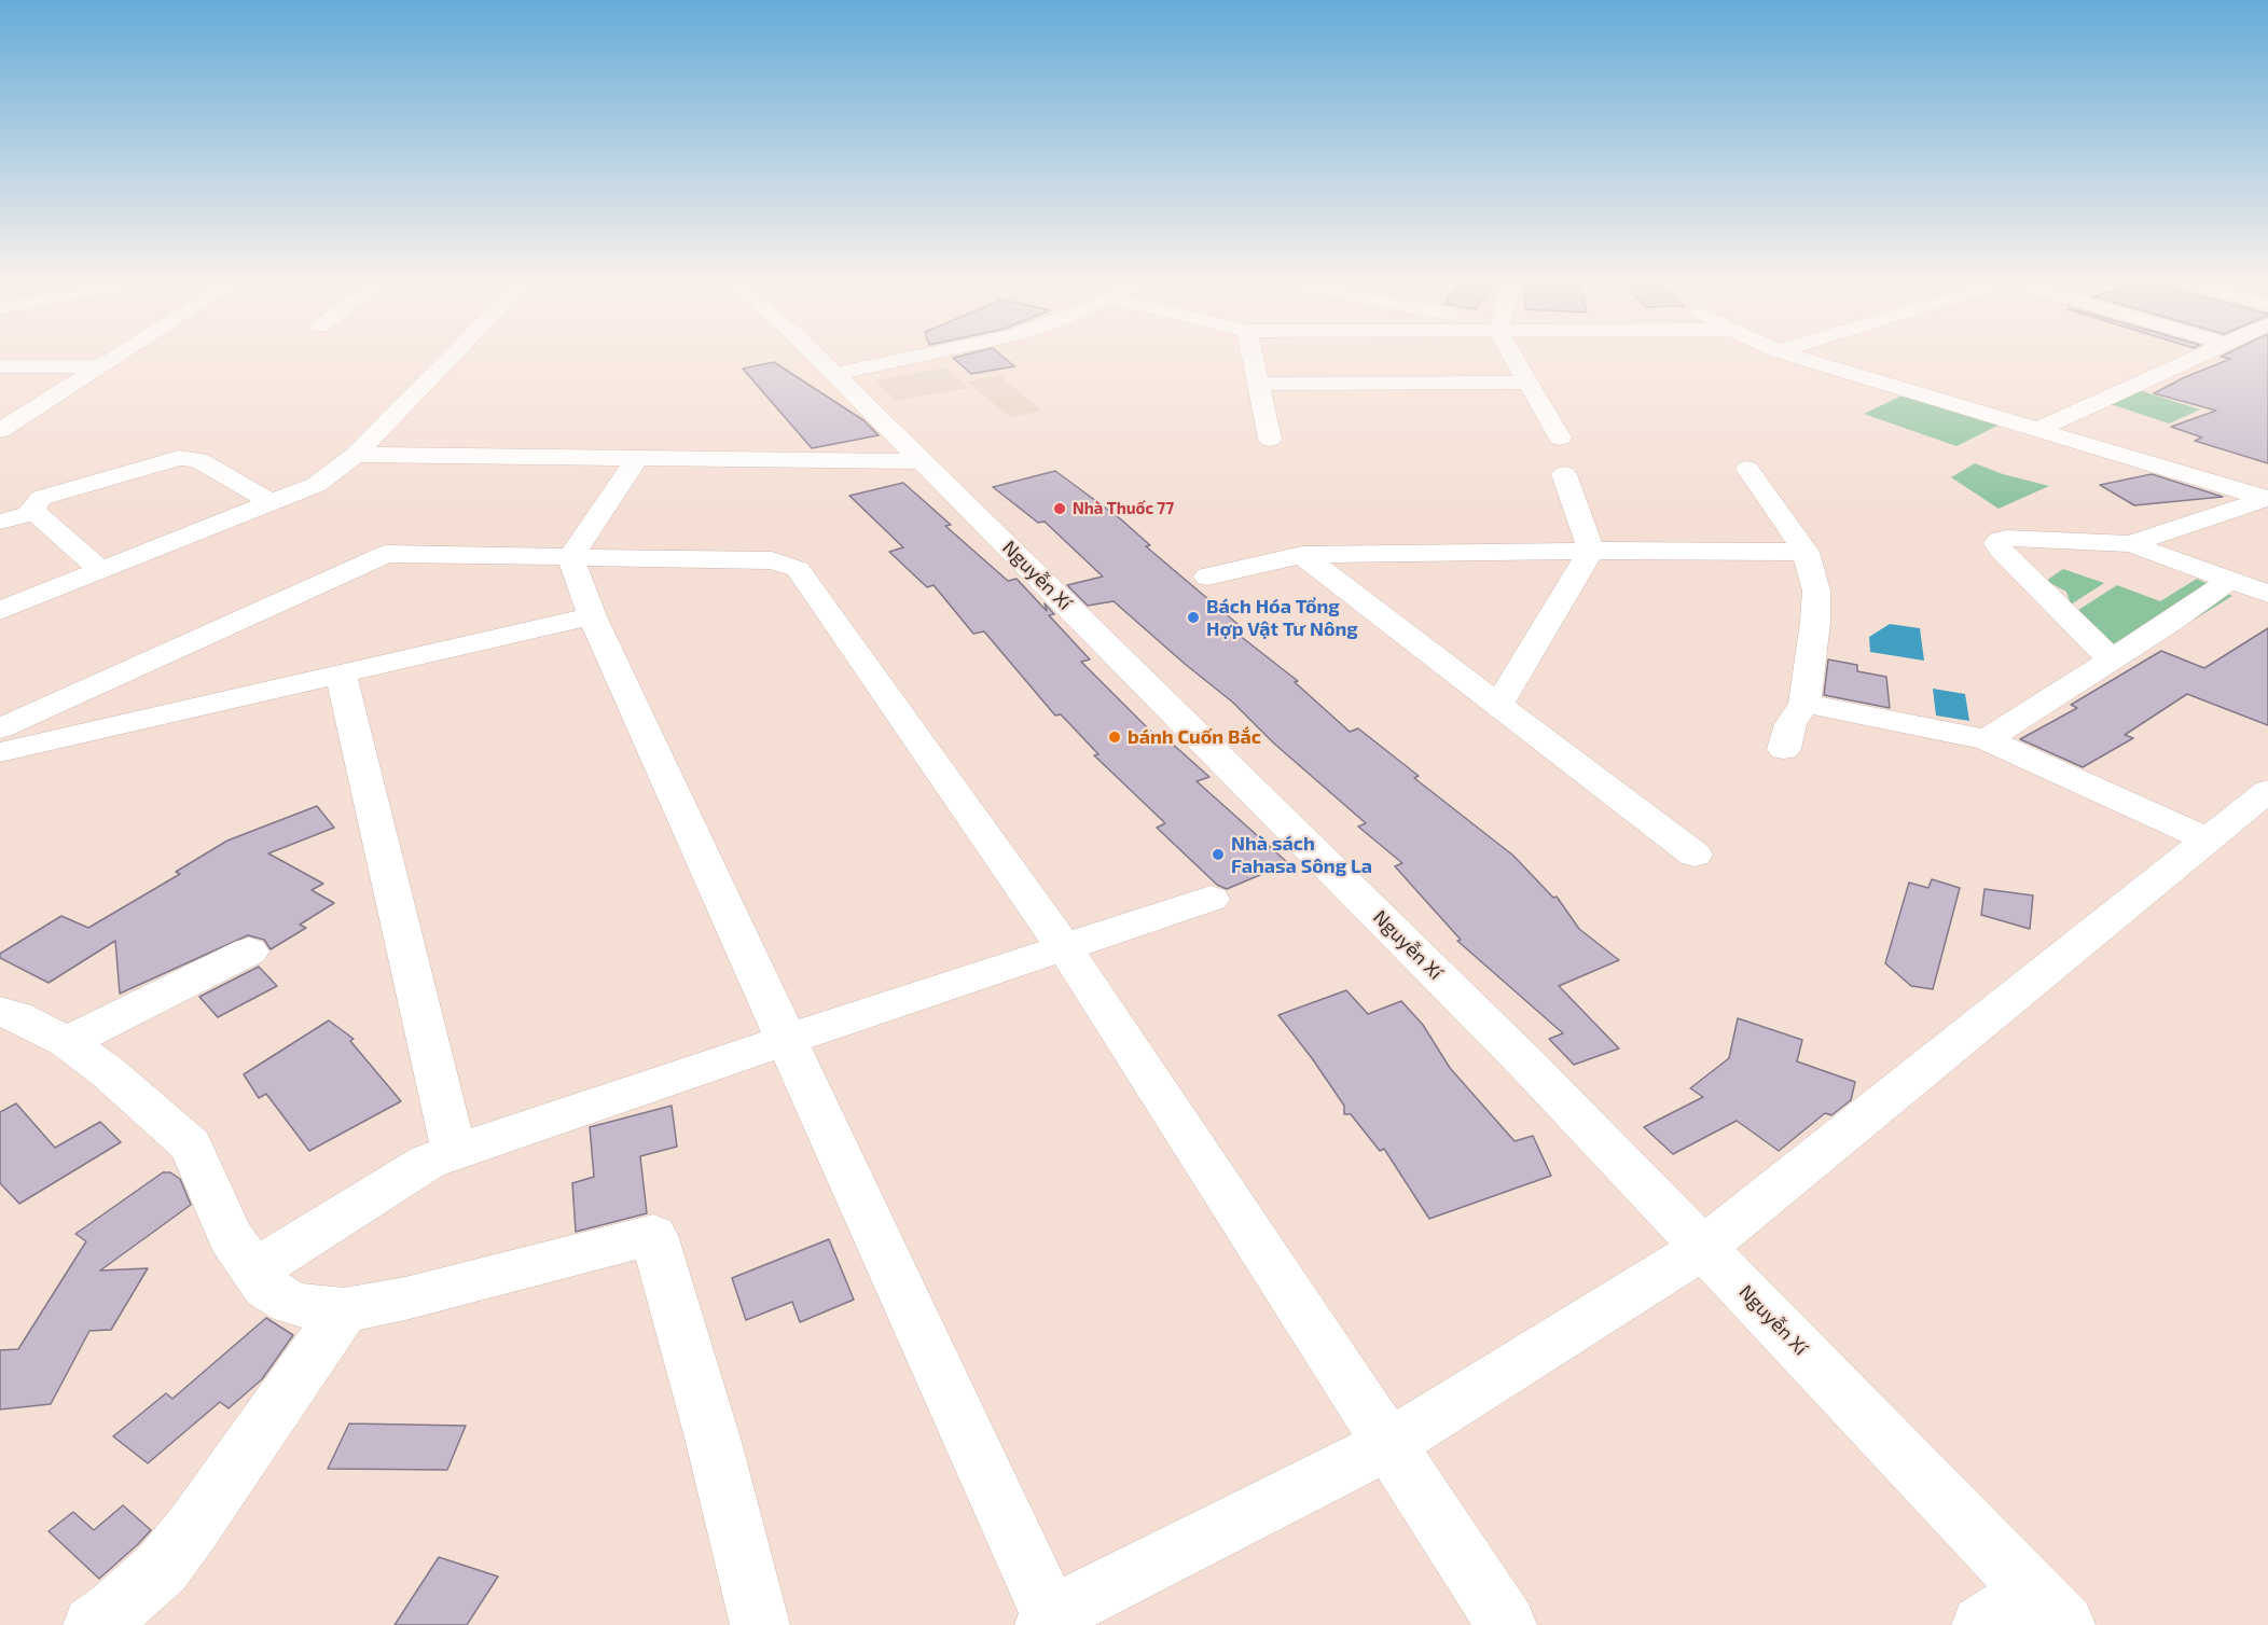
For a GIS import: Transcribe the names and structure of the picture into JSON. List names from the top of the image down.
{
  "streets": {
    "street": ["Nguyễn Xí"]
  },
  "places": [
    "Nhà Thuốc 77",
    "Bách Hóa Tổng Hợp Vật Tư Nông",
    "bánh Cuốn Bắc",
    "Nhà sách Fahasa Sông La"
  ]
}
